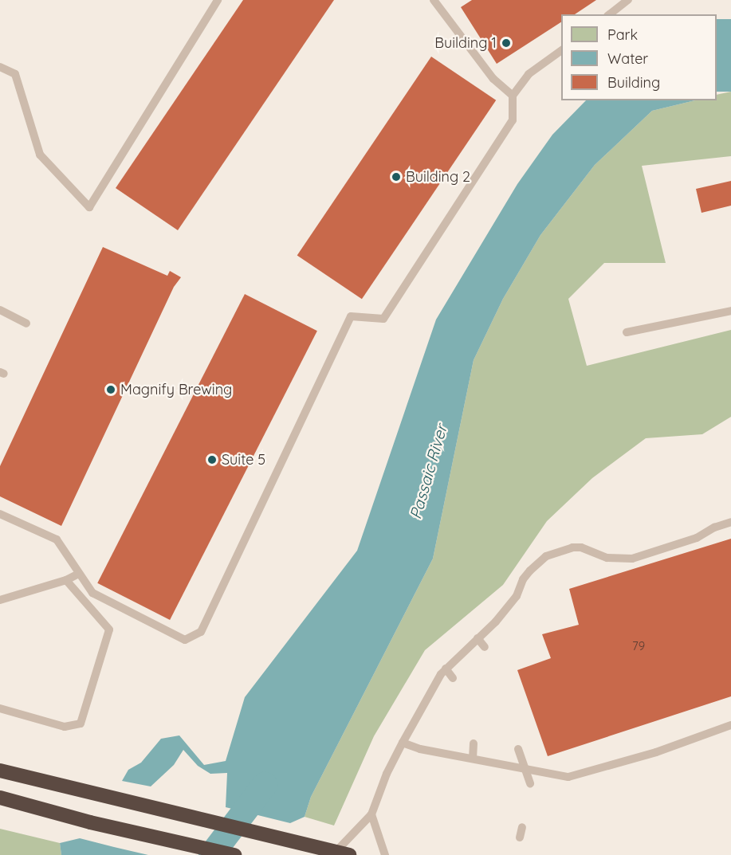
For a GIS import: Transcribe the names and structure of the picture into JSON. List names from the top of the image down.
{
  "water": ["Passaic River"],
  "places": [
    "Building 1",
    "Building 2",
    "Magnify Brewing",
    "Suite 5"
  ],
  "house_numbers": ["79"],
  "legend": ["Park", "Water", "Building"]
}
